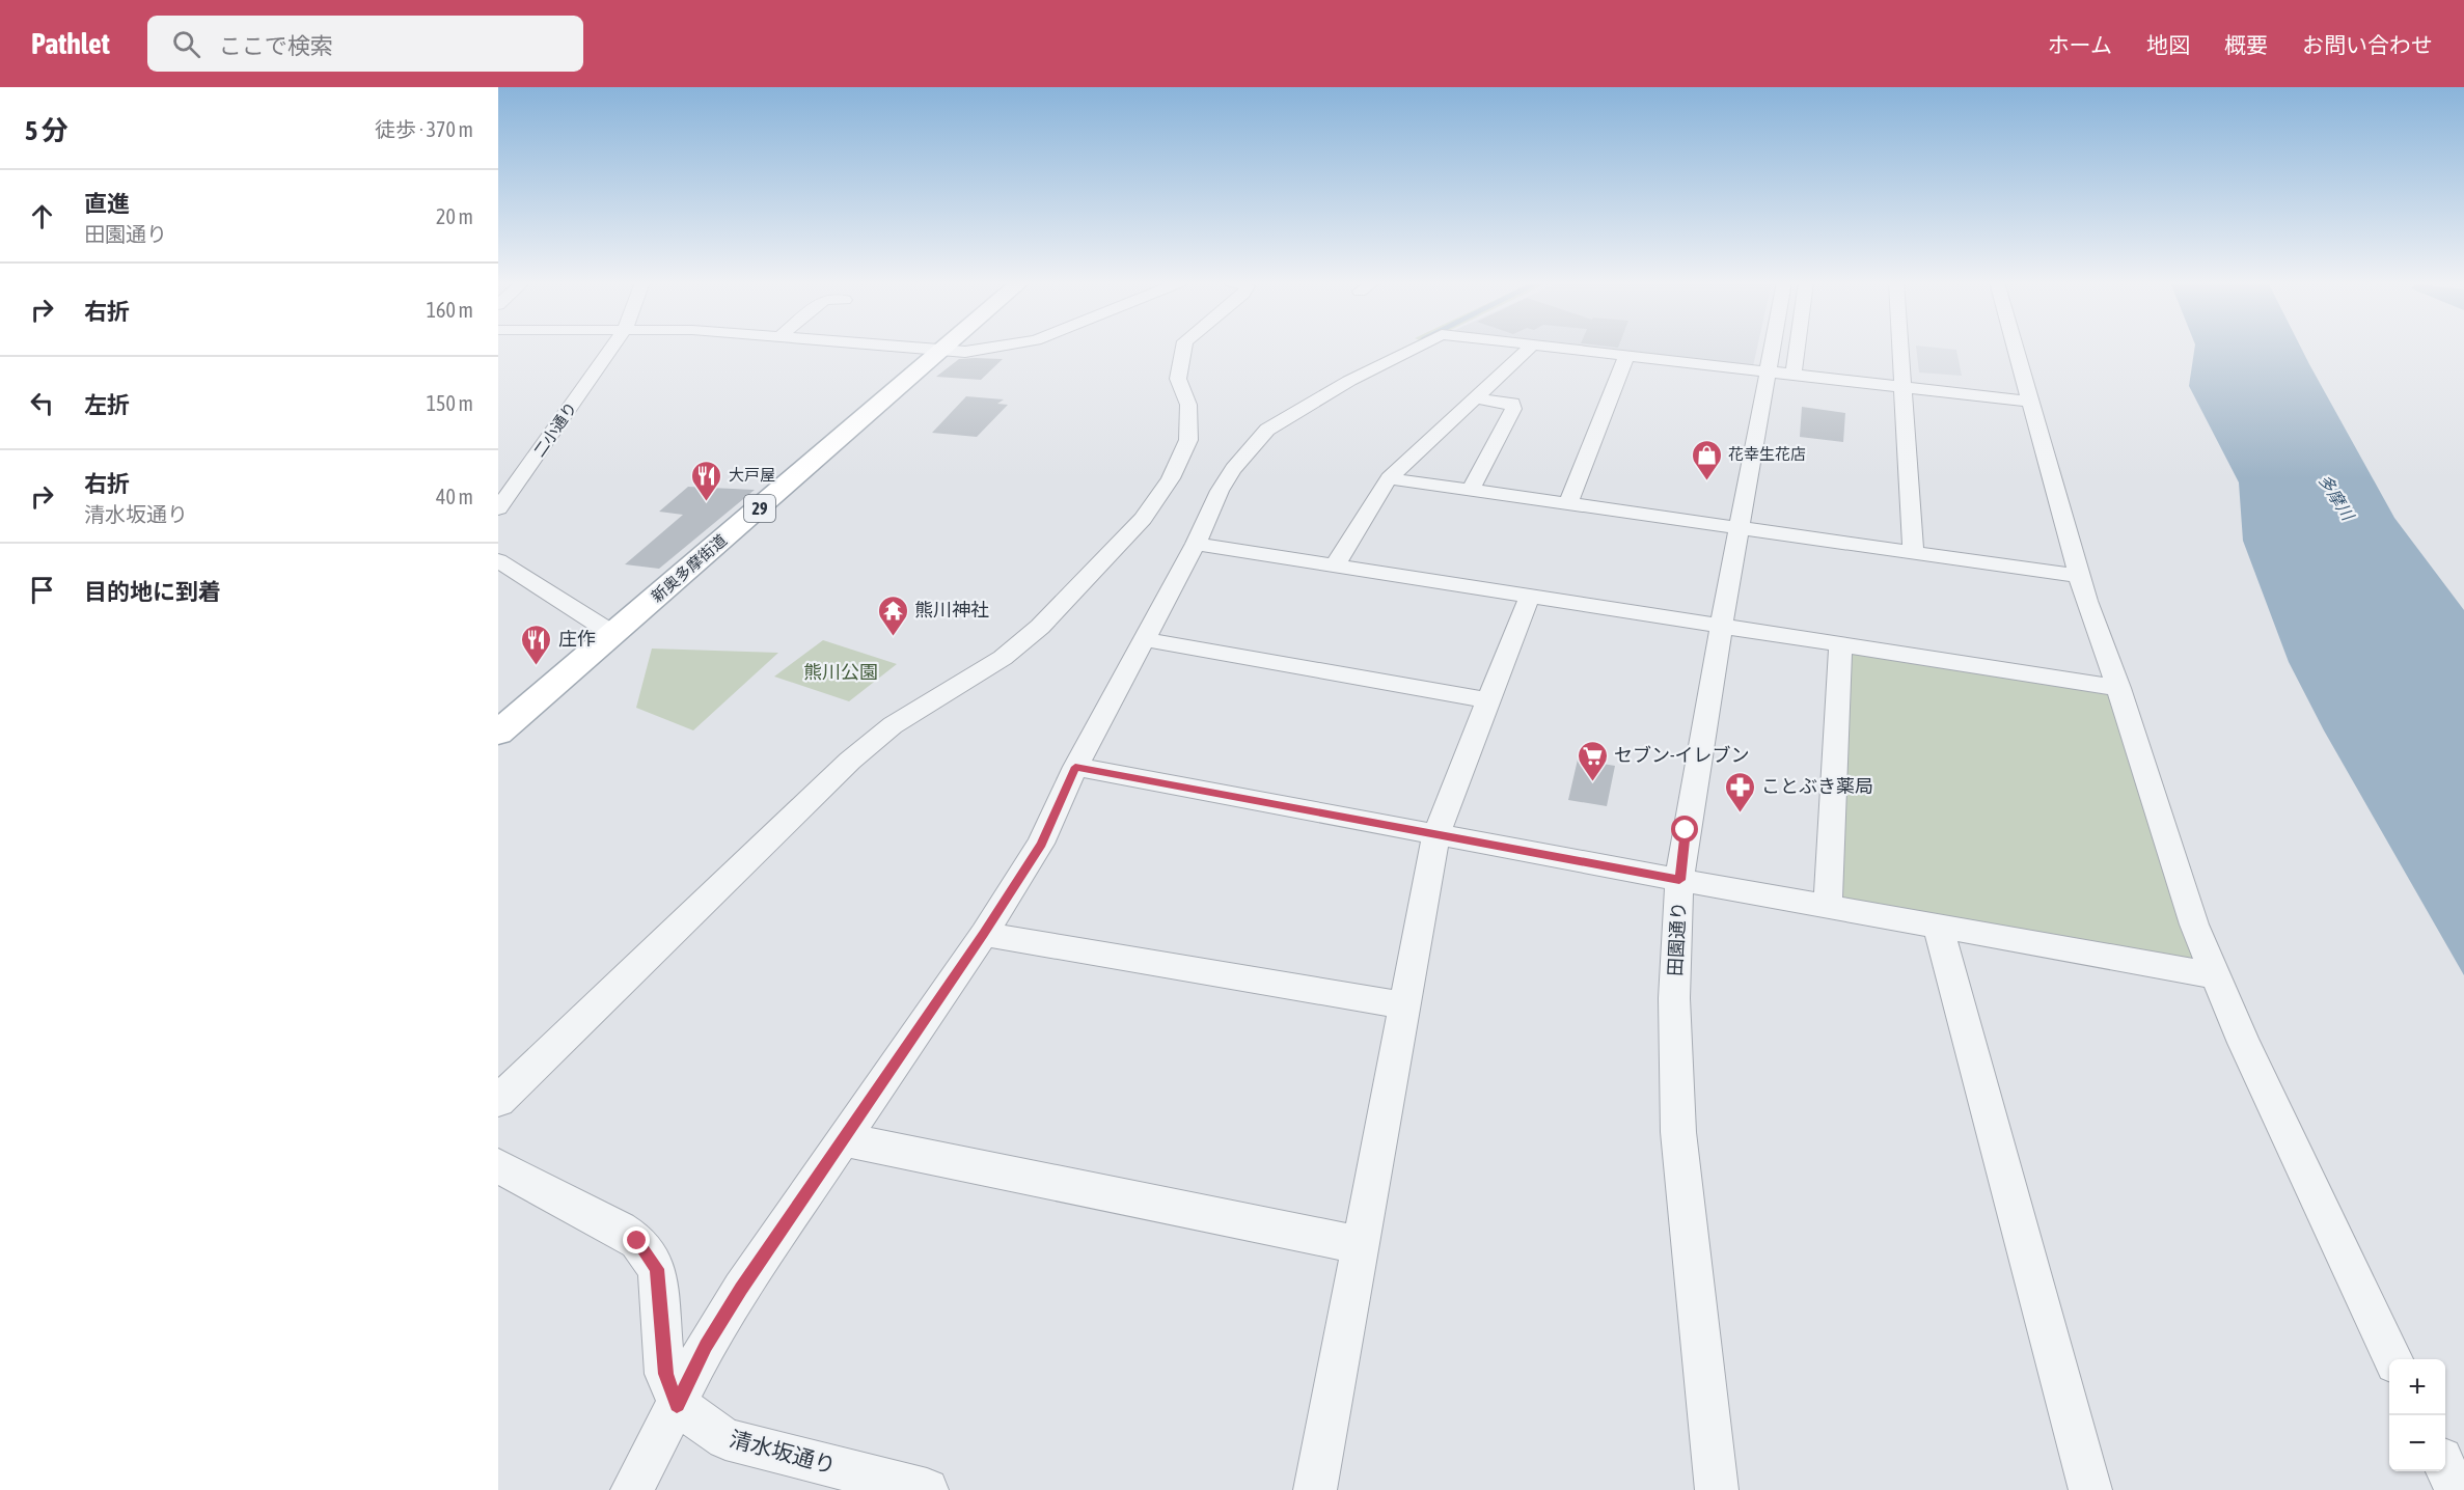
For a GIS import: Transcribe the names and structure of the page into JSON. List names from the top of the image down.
{
  "streets": {
    "main road": ["29", "新奥多摩街道"],
    "street": ["二小通り", "田園通り", "清水坂通り"]
  },
  "water": ["多摩川"],
  "parks": ["熊川公園"],
  "places": {
    "shop": ["花幸生花店"],
    "restaurant": ["大戸屋", "庄作"],
    "temple": ["熊川神社"],
    "supermarket": ["セブン-イレブン"],
    "pharmacy": ["ことぶき薬局"]
  },
  "page": {
    "header": "Pathlet",
    "search": "ここで検索",
    "nav": [
      "ホーム",
      "地図",
      "概要",
      "お問い合わせ"
    ],
    "heading": ["5 分", "徒歩 · 370 m"],
    "list": [
      ["直進", "田園通り", "20 m"],
      ["右折", "160 m"],
      ["左折", "150 m"],
      ["右折", "清水坂通り", "40 m"],
      "目的地に到着"
    ],
    "map_buttons": ["+", "−"]
  }
}
